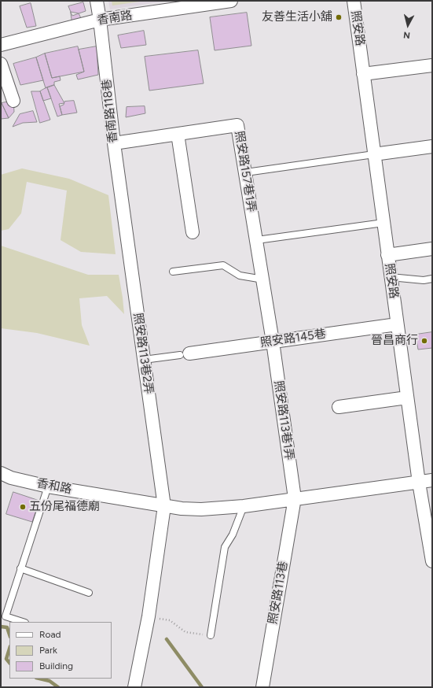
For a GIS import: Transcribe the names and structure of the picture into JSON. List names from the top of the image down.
{
  "streets": {
    "street": [
      "香南路",
      "照安路",
      "香南路118巷",
      "照安路157巷1弄",
      "照安路145巷",
      "照安路113巷2弄",
      "照安路113巷1弄",
      "香和路",
      "照安路113巷"
    ]
  },
  "crossings": [
    ["香南路", "香南路118巷"],
    ["照安路", "照安路145巷"],
    ["香南路118巷", "照安路157巷1弄"],
    ["香南路118巷", "照安路113巷2弄"],
    ["照安路157巷1弄", "照安路145巷"],
    ["照安路157巷1弄", "照安路113巷1弄"],
    ["照安路145巷", "照安路113巷1弄"],
    ["照安路113巷2弄", "香和路"],
    ["照安路113巷1弄", "照安路113巷"]
  ],
  "places": ["友善生活小舖", "晉昌商行", "五份尾福德廟"],
  "legend": ["Road", "Park", "Building"],
  "north": "bottom"
}
